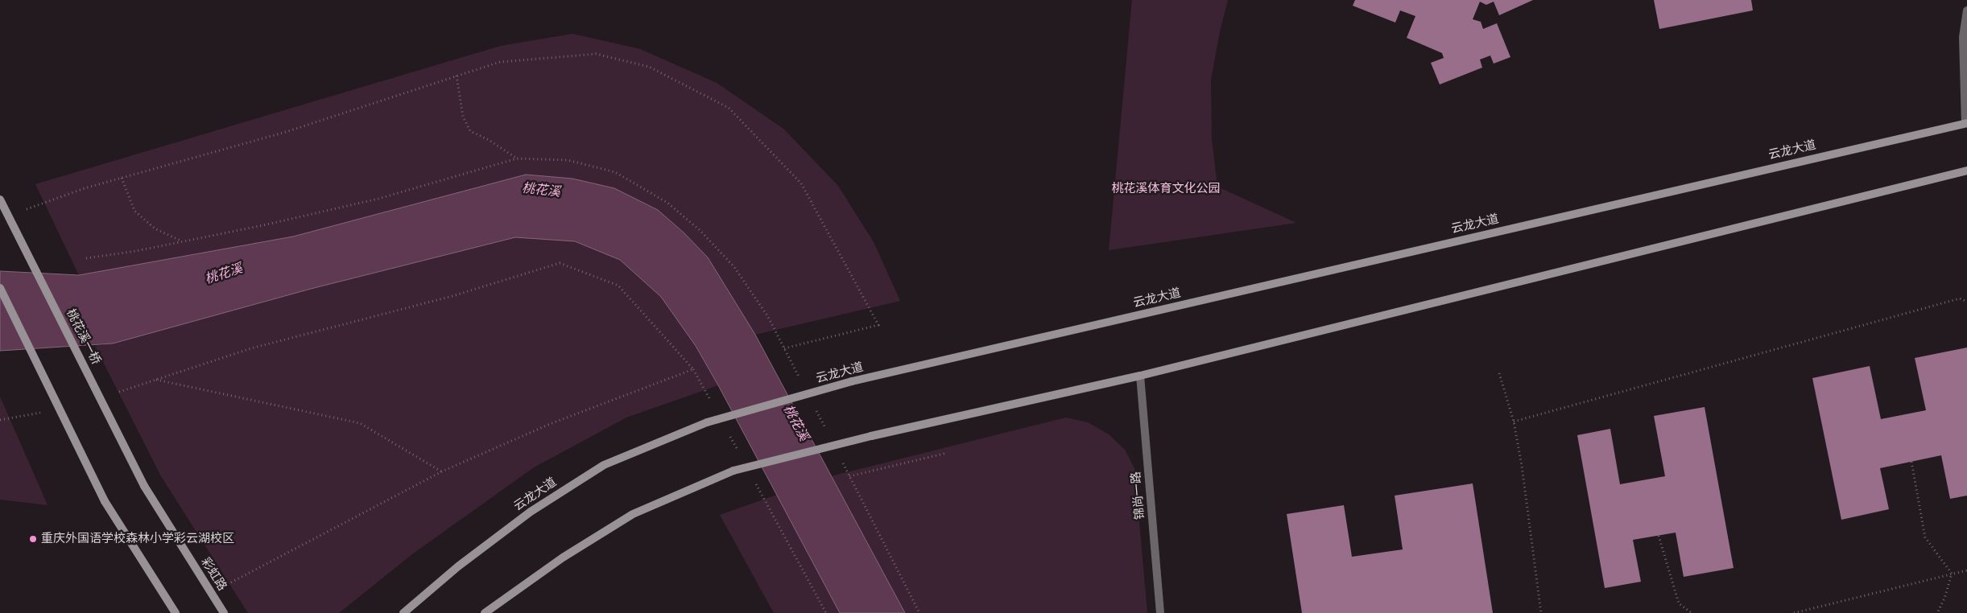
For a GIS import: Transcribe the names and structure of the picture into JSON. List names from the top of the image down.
{
  "streets": {
    "main road": ["云龙大道", "桃花溪一桥", "彩虹路"],
    "street": ["锦尚一路"]
  },
  "crossings": [
    ["桃花溪一桥", "彩虹路"]
  ],
  "water": ["桃花溪"],
  "parks": ["桃花溪体育文化公园"],
  "places": ["重庆外国语学校森林小学彩云湖校区"]
}
